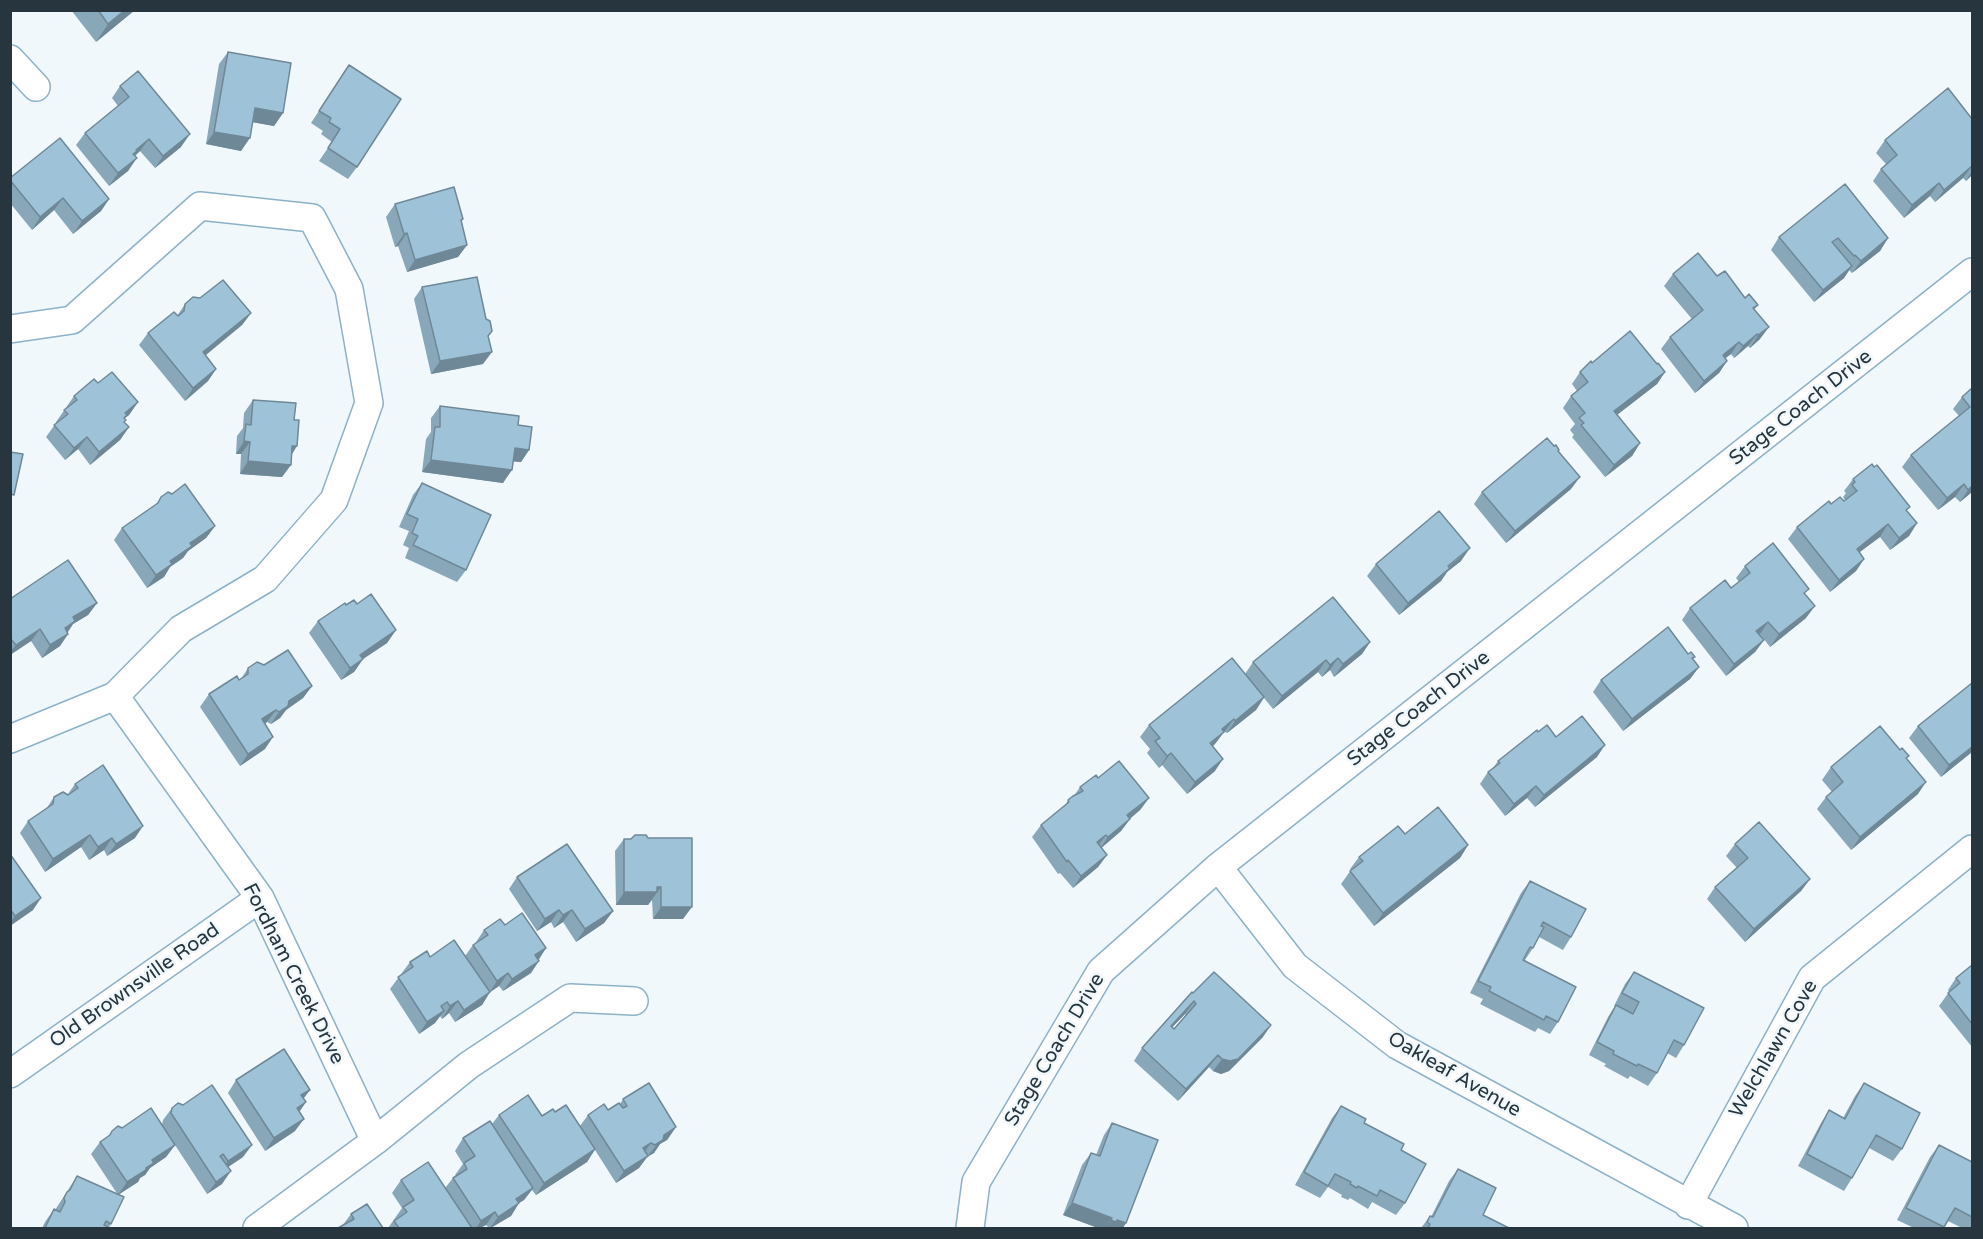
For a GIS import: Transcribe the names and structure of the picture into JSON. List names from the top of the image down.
{
  "streets": {
    "street": [
      "Stage Coach Drive",
      "Fordham Creek Drive",
      "Old Brownsville Road",
      "Welchlawn Cove",
      "Oakleaf Avenue"
    ]
  },
  "crossings": [
    ["Stage Coach Drive", "Oakleaf Avenue"],
    ["Fordham Creek Drive", "Old Brownsville Road"],
    ["Welchlawn Cove", "Oakleaf Avenue"]
  ]
}
